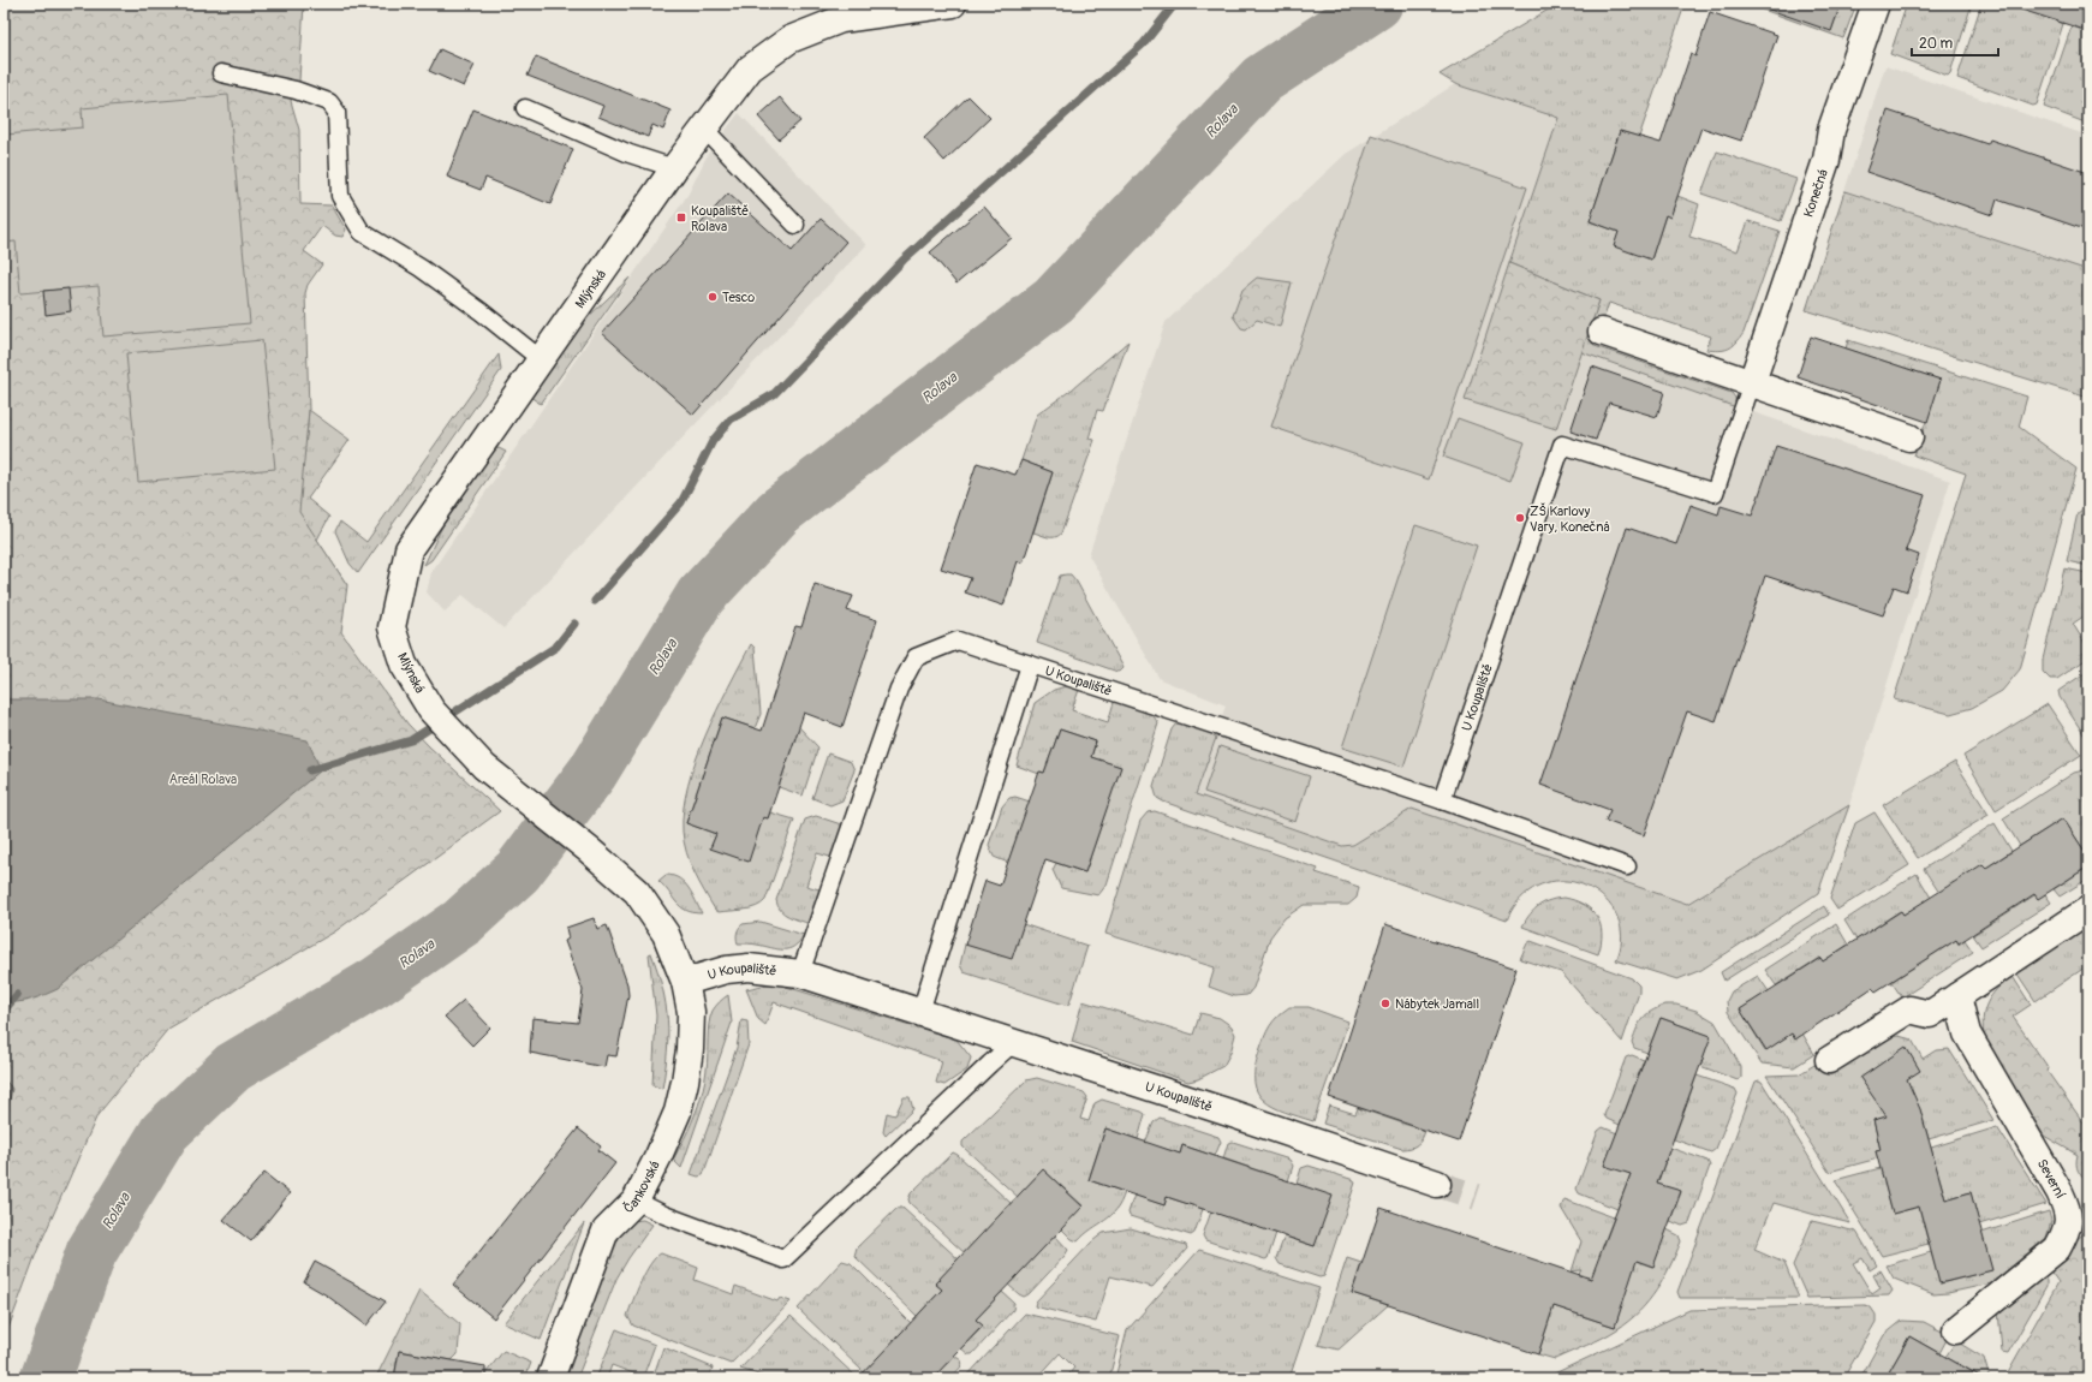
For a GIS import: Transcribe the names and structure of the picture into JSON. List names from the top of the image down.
{
  "streets": {
    "street": [
      "Konečná",
      "Mlýnská",
      "U Koupaliště",
      "Severní",
      "Čankovská"
    ]
  },
  "crossings": [
    ["Konečná", "U Koupaliště"],
    ["Mlýnská", "Čankovská"],
    ["U Koupaliště", "Čankovská"]
  ],
  "water": ["Rolava"],
  "parks": ["Areál Rolava"],
  "places": {
    "transit": ["Koupaliště Rolava"],
    "other": ["Tesco", "ZŠ Karlovy Vary, Konečná", "Nábytek Jamall"]
  },
  "scale_bar": "20 m"
}
